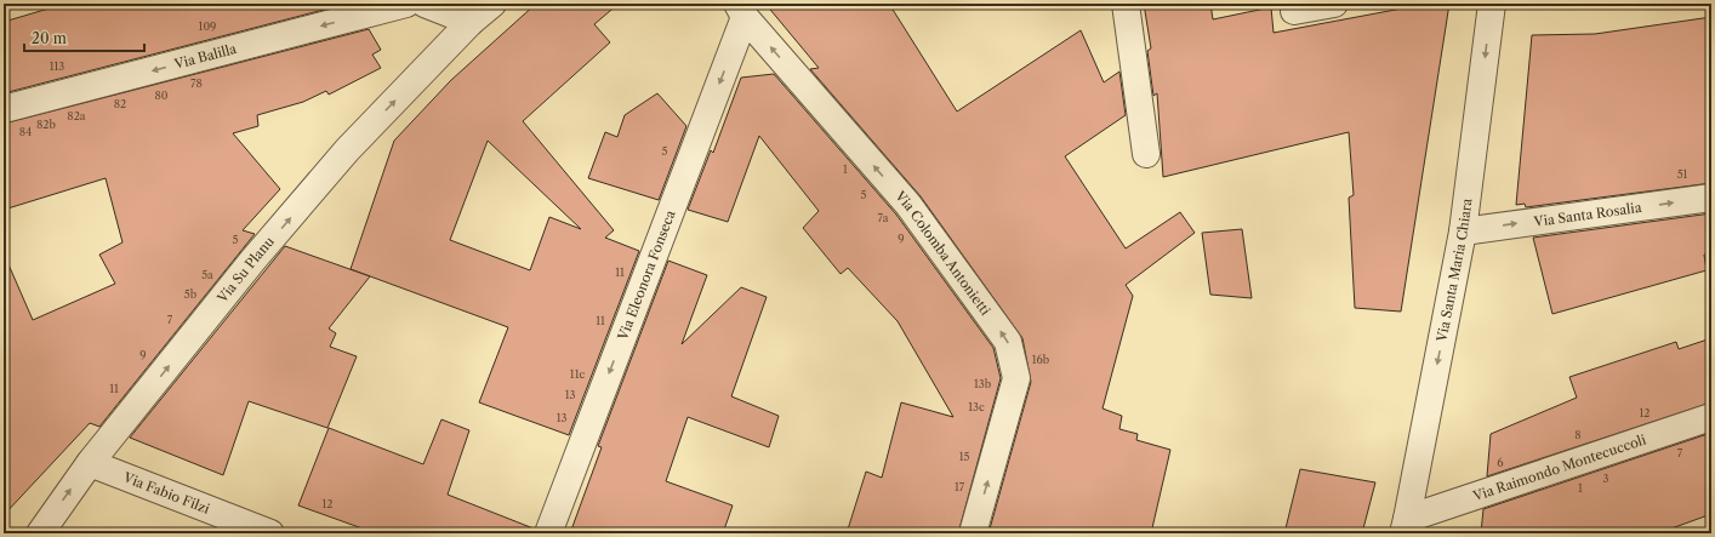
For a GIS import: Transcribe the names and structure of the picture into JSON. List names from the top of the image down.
{
  "streets": {
    "street": [
      "Via Balilla",
      "Via Santa Rosalia",
      "Via Colomba Antonietti",
      "Via Su Planu",
      "Via Santa Maria Chiara",
      "Via Eleonora Fonseca",
      "Via Raimondo Montecuccoli",
      "Via Fabio Filzi"
    ]
  },
  "crossings": [
    ["Via Santa Rosalia", "Via Santa Maria Chiara"],
    ["Via Colomba Antonietti", "Via Eleonora Fonseca"],
    ["Via Su Planu", "Via Fabio Filzi"],
    ["Via Santa Maria Chiara", "Via Raimondo Montecuccoli"]
  ],
  "one_way": [
    "Via Balilla",
    "Via Santa Rosalia",
    "Via Colomba Antonietti",
    "Via Su Planu",
    "Via Santa Maria Chiara",
    "Via Eleonora Fonseca"
  ],
  "house_numbers": [
    "109",
    "113",
    "78",
    "80",
    "82",
    "82a",
    "82b",
    "84",
    "5",
    "1",
    "51",
    "5",
    "7a",
    "9",
    "5",
    "11",
    "5a",
    "5b",
    "7",
    "11",
    "9",
    "16b",
    "11c",
    "13b",
    "11",
    "13",
    "13c",
    "12",
    "13",
    "8",
    "7",
    "15",
    "6",
    "3",
    "17",
    "1",
    "12"
  ],
  "scale_bar": "20 m"
}
